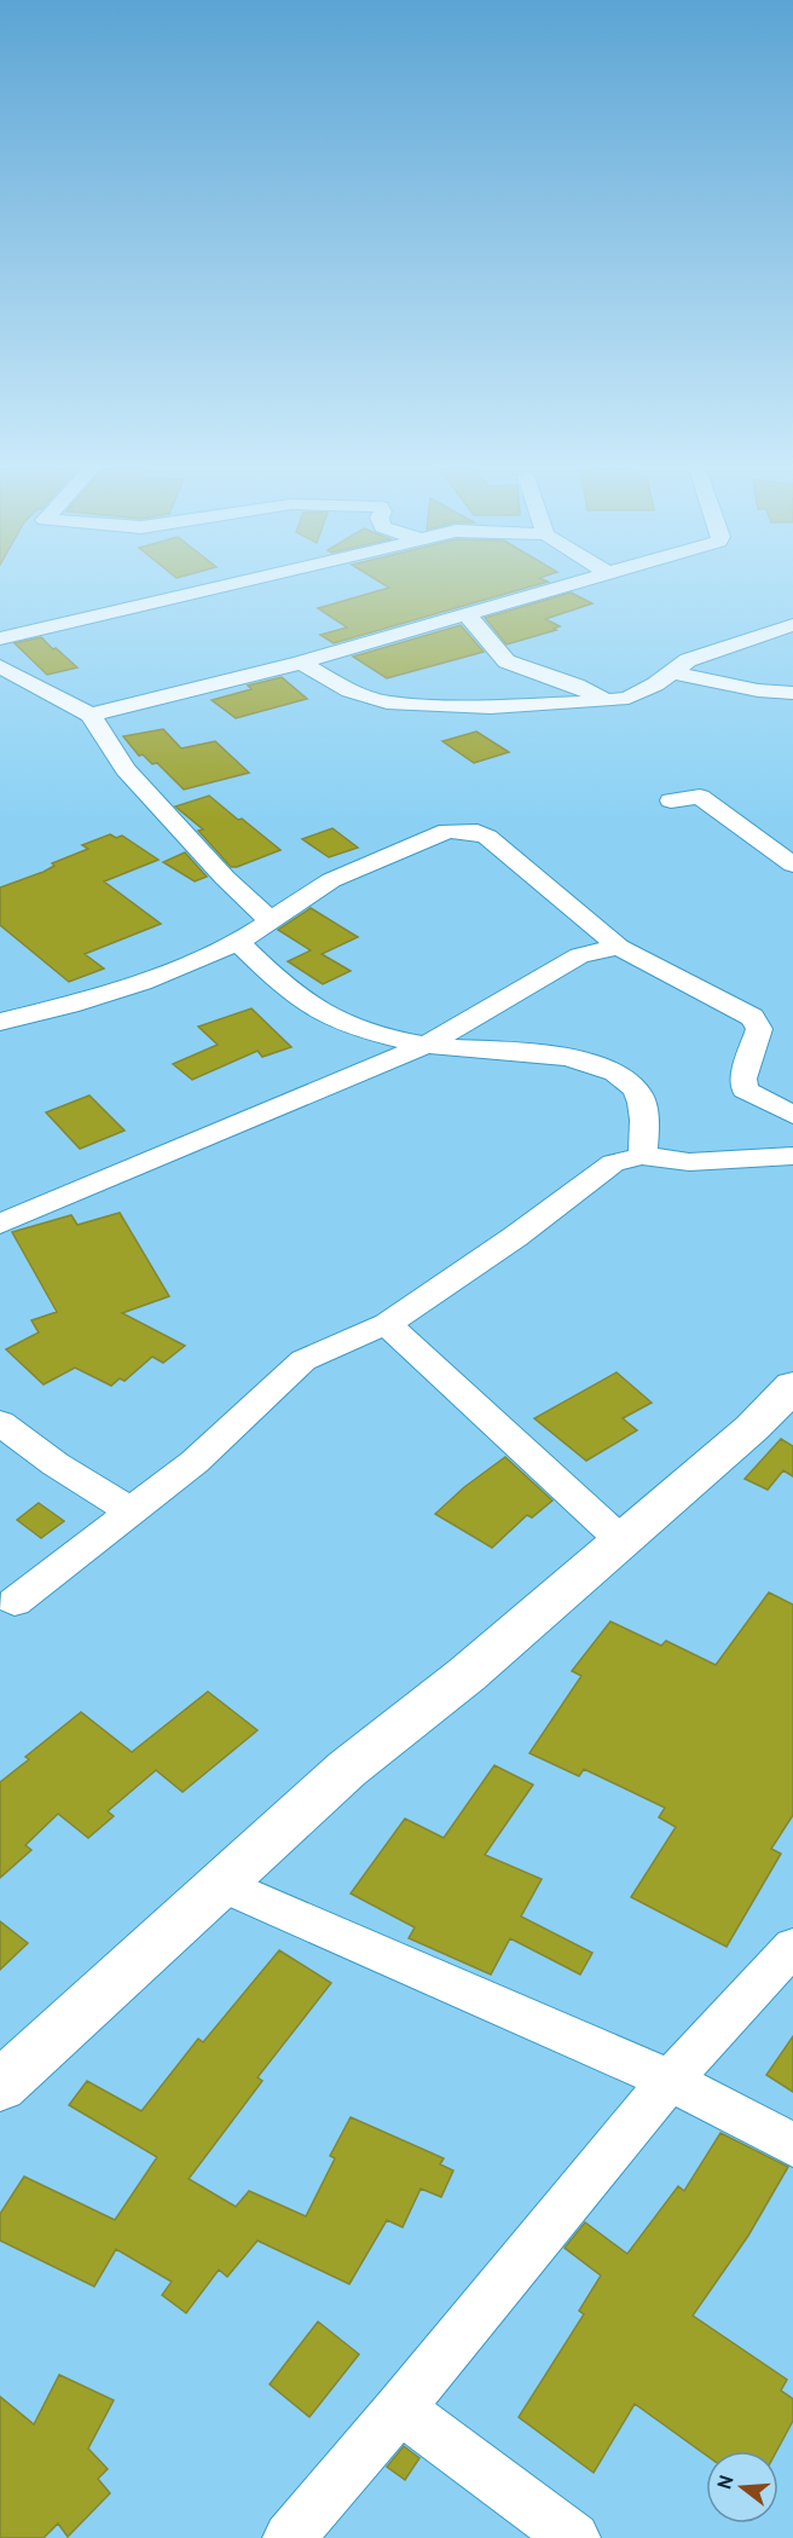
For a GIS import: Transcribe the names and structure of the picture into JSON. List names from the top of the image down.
{
  "north": "left"
}
